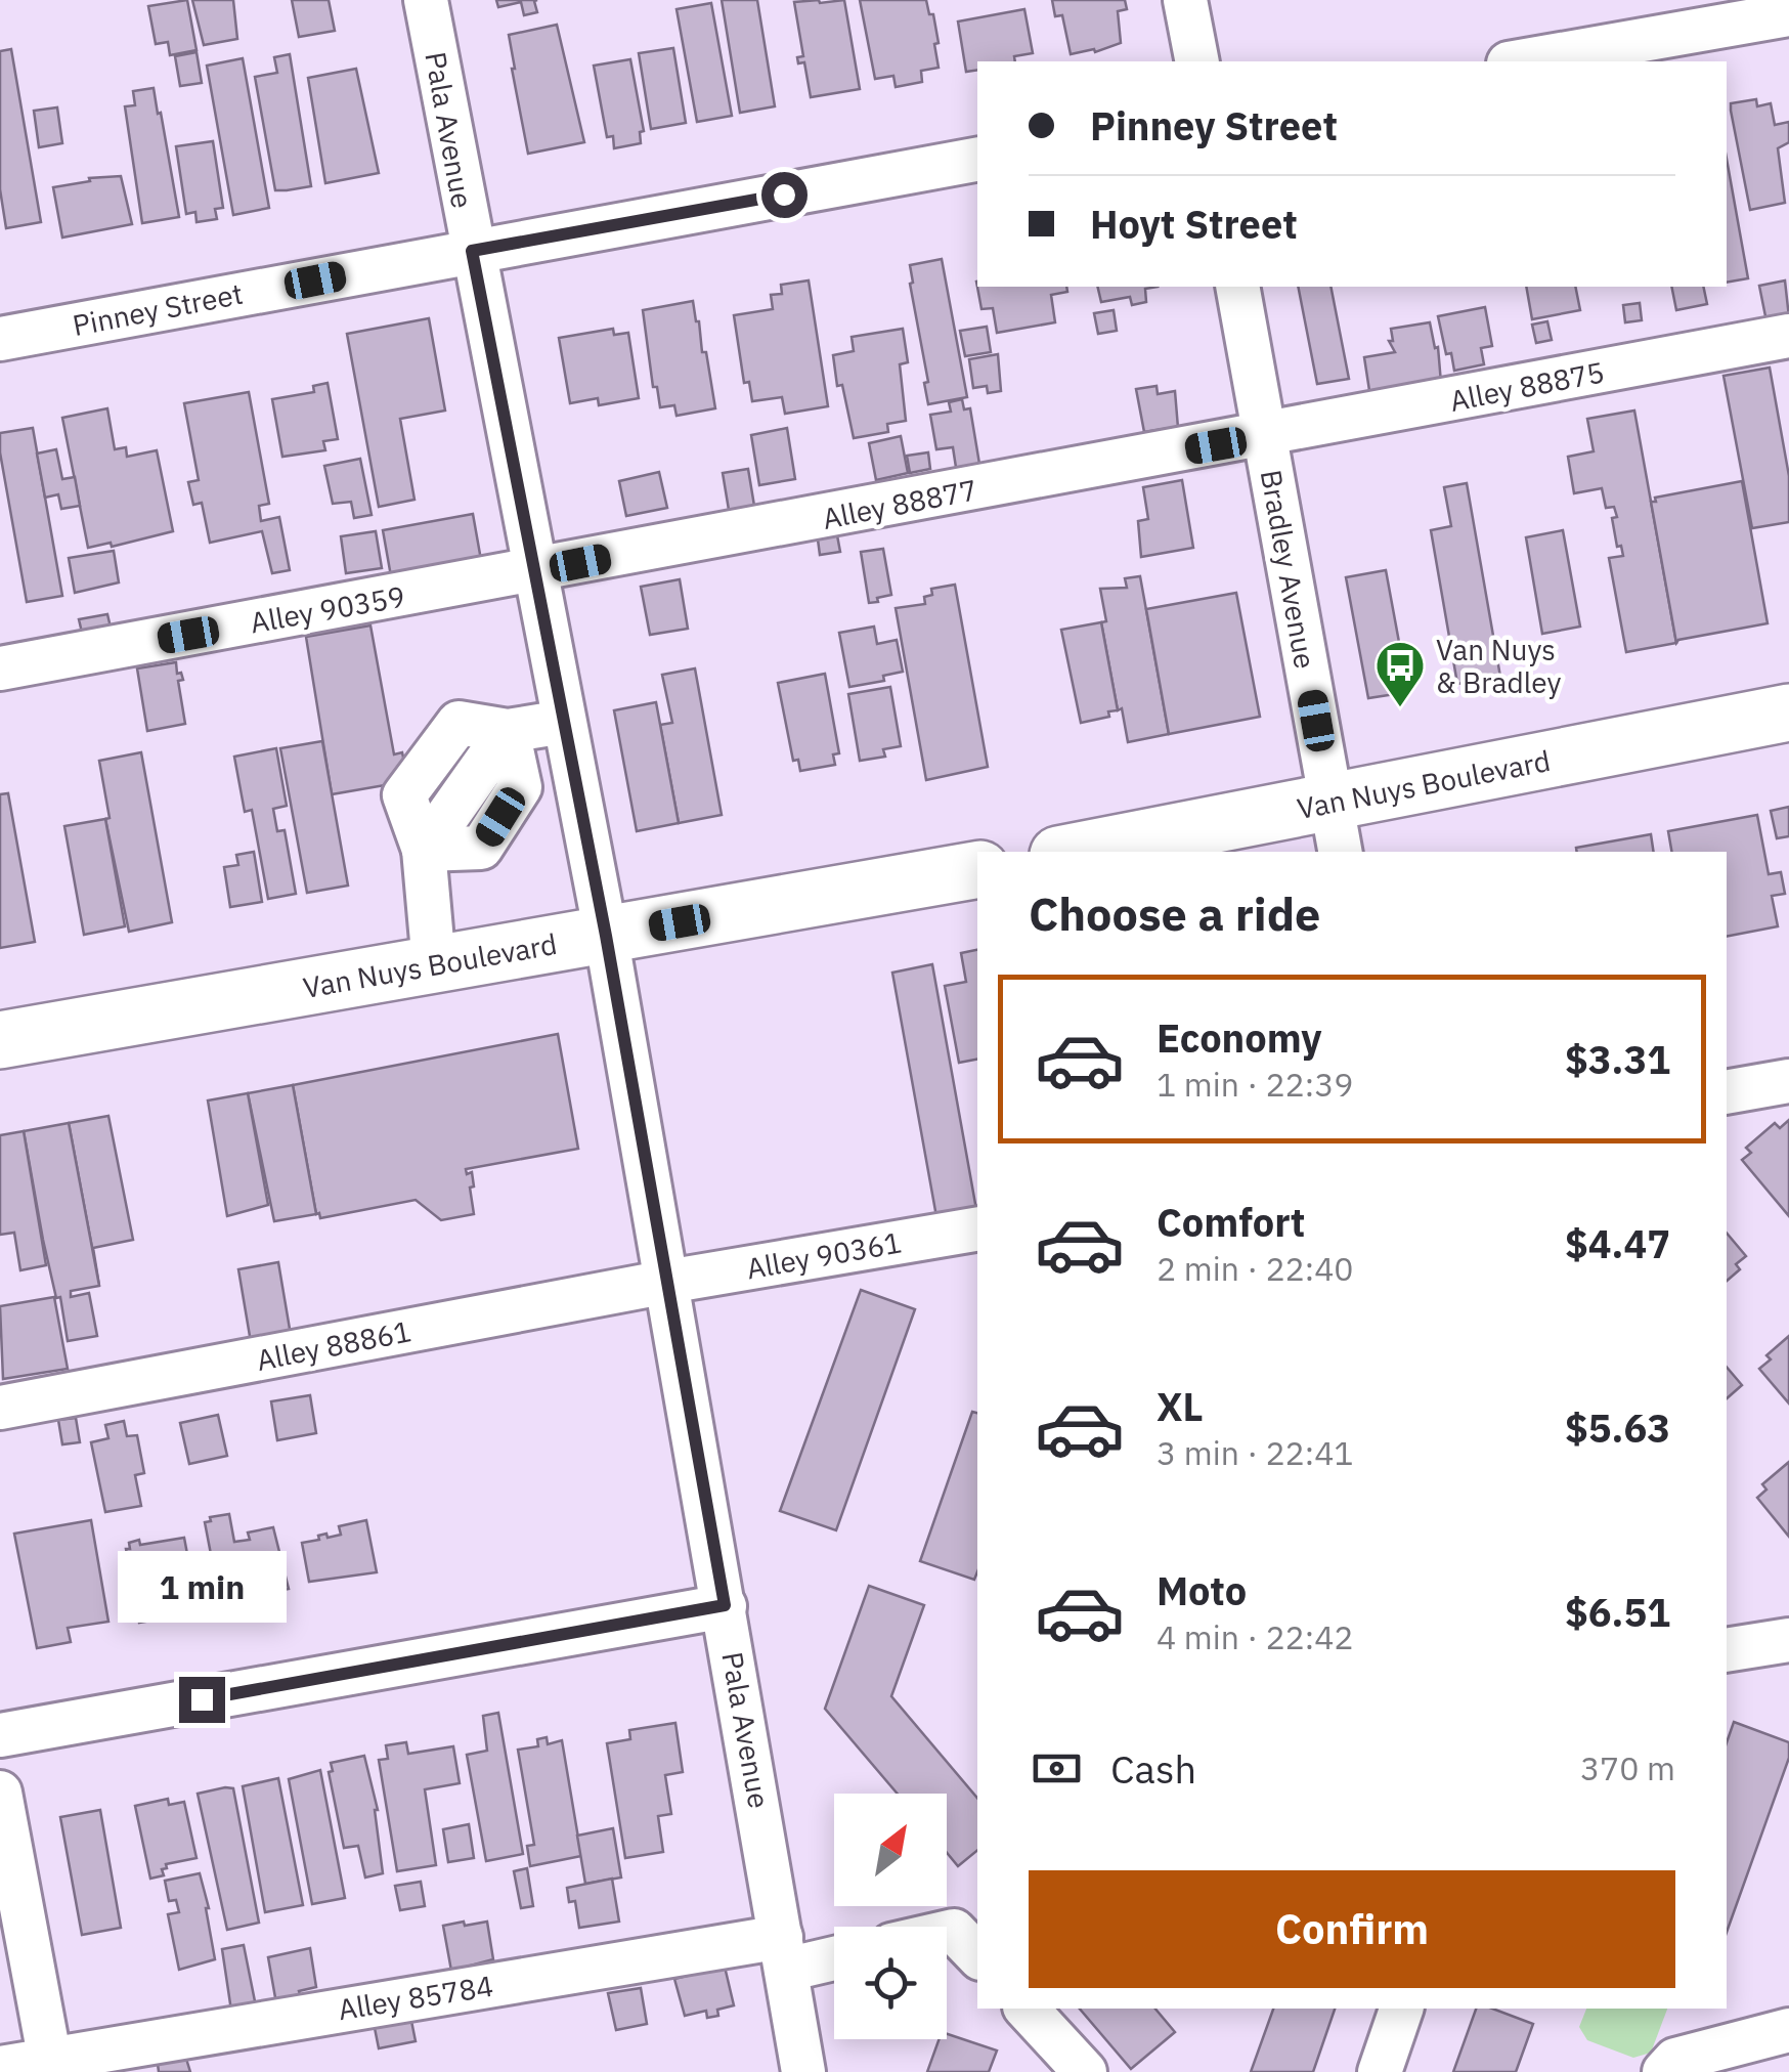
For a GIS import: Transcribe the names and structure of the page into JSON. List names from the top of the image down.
{
  "streets": {
    "main road": ["Van Nuys Boulevard"],
    "street": [
      "Pala Avenue",
      "Pinney Street",
      "Alley 88875",
      "Alley 88877",
      "Bradley Avenue",
      "Alley 90359",
      "Alley 90361",
      "Alley 88861",
      "Alley 85784"
    ]
  },
  "crossings": [
    ["Pala Avenue", "Pinney Street"],
    ["Pala Avenue", "Alley 88877"],
    ["Pala Avenue", "Alley 90359"],
    ["Pala Avenue", "Van Nuys Boulevard"],
    ["Pala Avenue", "Alley 90361"],
    ["Pala Avenue", "Alley 88861"],
    ["Pala Avenue", "Alley 85784"],
    ["Alley 88875", "Alley 88877"],
    ["Alley 88875", "Bradley Avenue"],
    ["Alley 88877", "Bradley Avenue"],
    ["Alley 88877", "Alley 90359"],
    ["Bradley Avenue", "Van Nuys Boulevard"],
    ["Alley 90361", "Alley 88861"]
  ],
  "places": {
    "bus stop": ["Van Nuys & Bradley"]
  },
  "north": "top right",
  "page": {
    "banner": ["Pinney Street", "Hoyt Street"],
    "heading": "Choose a ride",
    "list": [
      {
        "name": "Economy",
        "note": "1 min · 22:39",
        "value": "$3.31"
      },
      {
        "name": "Comfort",
        "note": "2 min · 22:40",
        "value": "$4.47"
      },
      {
        "name": "XL",
        "note": "3 min · 22:41",
        "value": "$5.63"
      },
      {
        "name": "Moto",
        "note": "4 min · 22:42",
        "value": "$6.51"
      }
    ],
    "bubble": "1 min",
    "pay": ["Cash", "370 m"],
    "buttons": "Confirm"
  }
}
